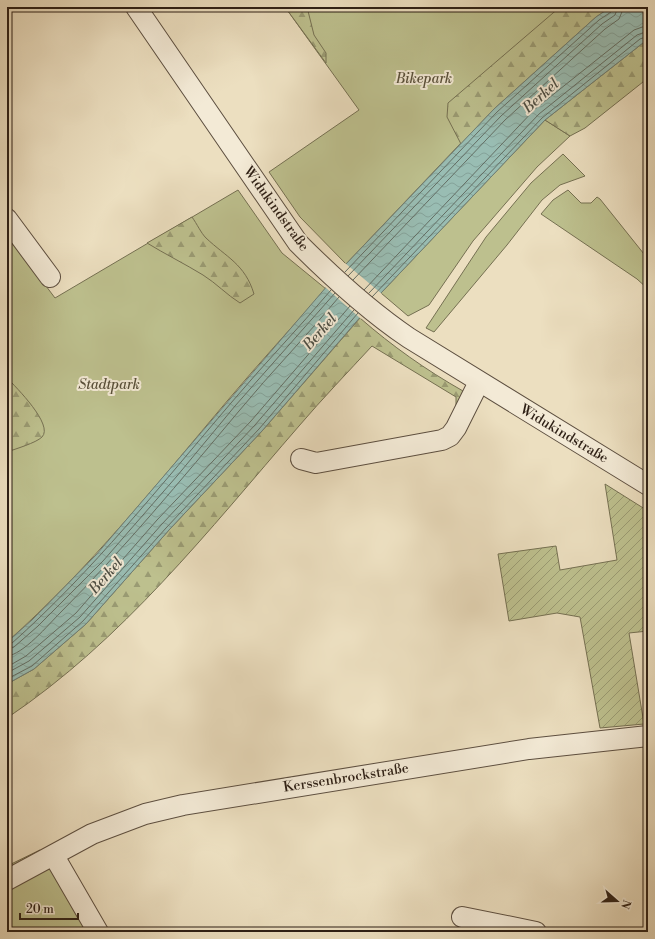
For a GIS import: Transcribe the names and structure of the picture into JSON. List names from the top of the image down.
{
  "streets": {
    "street": ["Widukindstraße", "Kerssenbrockstraße"]
  },
  "water": ["Berkel"],
  "parks": ["Bikepark", "Stadtpark"],
  "scale_bar": "20 m",
  "north": "right"
}
